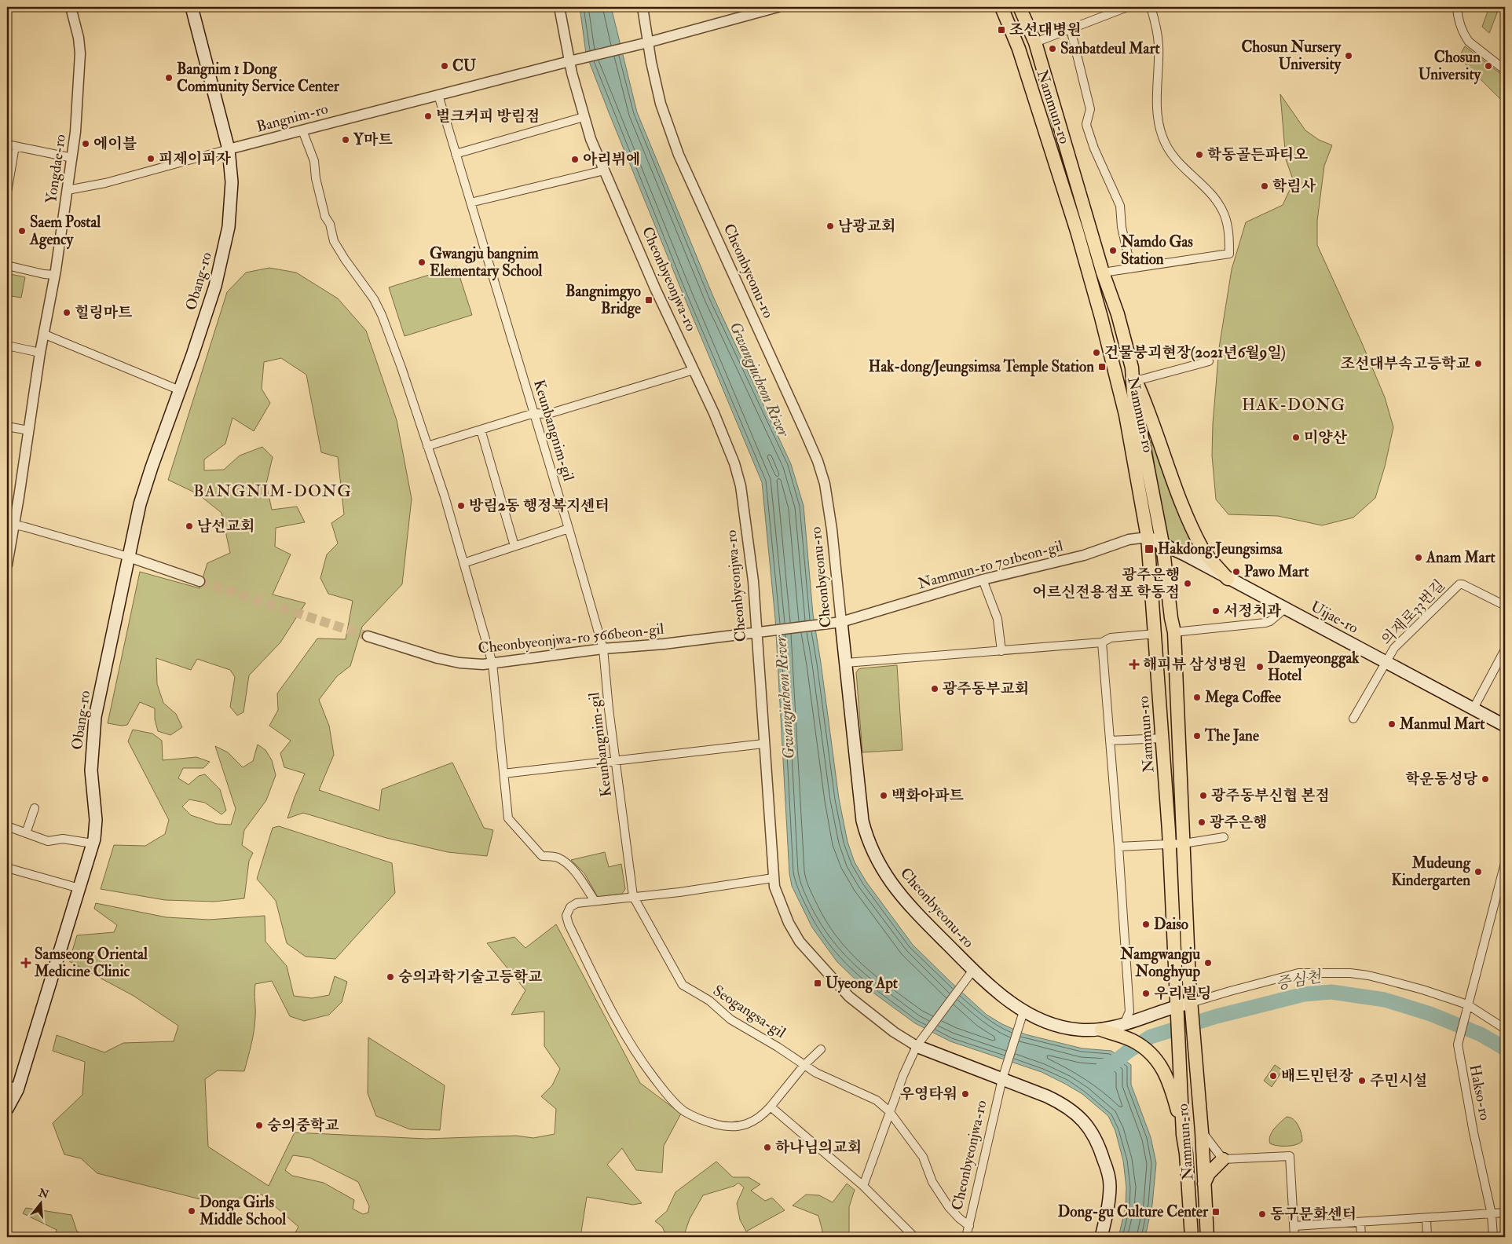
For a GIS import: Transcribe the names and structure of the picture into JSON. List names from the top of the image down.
{
  "streets": {
    "main road": [
      "Nammun-ro",
      "Cheonbyeonu-ro",
      "Cheonbyeonjwa-ro",
      "Obang-ro",
      "Uijae-ro"
    ],
    "street": [
      "Bangnim-ro",
      "Yongdae-ro",
      "Keunbangnim-gil",
      "Nammun-ro 701beon-gil",
      "의재로33번길",
      "Cheonbyeonjwa-ro 566beon-gil",
      "Seogangsa-gil",
      "Hakso-ro"
    ]
  },
  "crossings": [
    ["Nammun-ro", "Cheonbyeonu-ro"],
    ["Nammun-ro", "Nammun-ro 701beon-gil"],
    ["Nammun-ro", "Uijae-ro"],
    ["Bangnim-ro", "Yongdae-ro"],
    ["Bangnim-ro", "Cheonbyeonu-ro"],
    ["Bangnim-ro", "Cheonbyeonjwa-ro"],
    ["Bangnim-ro", "Obang-ro"],
    ["Bangnim-ro", "Keunbangnim-gil"],
    ["Cheonbyeonu-ro", "Nammun-ro 701beon-gil"],
    ["Cheonbyeonjwa-ro", "Nammun-ro 701beon-gil"],
    ["Cheonbyeonjwa-ro", "Cheonbyeonjwa-ro 566beon-gil"],
    ["Cheonbyeonjwa-ro", "Seogangsa-gil"],
    ["Keunbangnim-gil", "Cheonbyeonjwa-ro 566beon-gil"],
    ["Keunbangnim-gil", "Seogangsa-gil"],
    ["Nammun-ro 701beon-gil", "Uijae-ro"],
    ["Nammun-ro 701beon-gil", "Cheonbyeonjwa-ro 566beon-gil"],
    ["의재로33번길", "Uijae-ro"]
  ],
  "districts": ["HAK-DONG", "BANGNIM-DONG"],
  "water": ["Gwangjucheon River", "증심천"],
  "places": {
    "transit": [
      "조선대병원",
      "Bangnimgyo Bridge",
      "Hak-dong/Jeungsimsa Temple Station",
      "Hakdong·Jeungsimsa",
      "Uyeong Apt",
      "Dong-gu Culture Center"
    ],
    "other": [
      "Sanbatdeul Mart",
      "Chosun Nursery University",
      "CU",
      "Chosun University",
      "Bangnim 1 Dong Community Service Center",
      "벌크커피 방림점",
      "Y마트",
      "에이블",
      "학동골든파티오",
      "피제이피자",
      "아리뷔에",
      "학림사",
      "남광교회",
      "Saem Postal Agency",
      "Namdo Gas Station",
      "Gwangju bangnim Elementary School",
      "힐링마트",
      "건물붕괴현장(2021년6월9일)",
      "조선대부속고등학교",
      "미양산",
      "방림2동 행정복지센터",
      "남선교회",
      "Anam Mart",
      "Pawo Mart",
      "광주은행 어르신전용점포 학동점",
      "서정치과",
      "Daemyeonggak Hotel",
      "광주동부교회",
      "Mega Coffee",
      "Manmul Mart",
      "The Jane",
      "학운동성당",
      "백화아파트",
      "광주동부신협 본점",
      "광주은행",
      "Mudeung Kindergarten",
      "Daiso",
      "Namgwangju Nonghyup",
      "숭의과학기술고등학교",
      "우리빌딩",
      "배드민턴장",
      "주민시설",
      "우영타워",
      "숭의중학교",
      "하나님의교회",
      "Donga Girls Middle School",
      "동구문화센터"
    ],
    "health": ["해피뷰 삼성병원", "Samseong Oriental Medicine Clinic"]
  },
  "north": "top"
}
